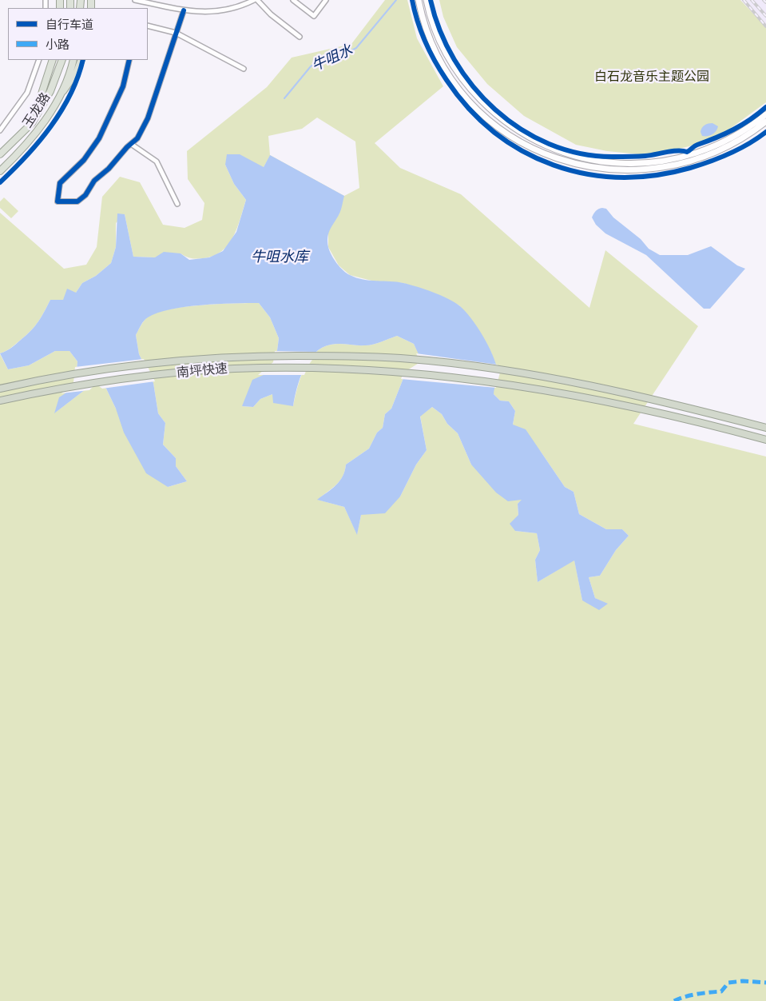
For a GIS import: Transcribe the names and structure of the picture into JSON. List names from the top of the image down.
{
  "streets": {
    "highway": ["南坪快速"],
    "main road": ["玉龙路"]
  },
  "water": ["牛咀水", "牛咀水库"],
  "parks": ["白石龙音乐主题公园"],
  "legend": ["自行车道", "小路"]
}
